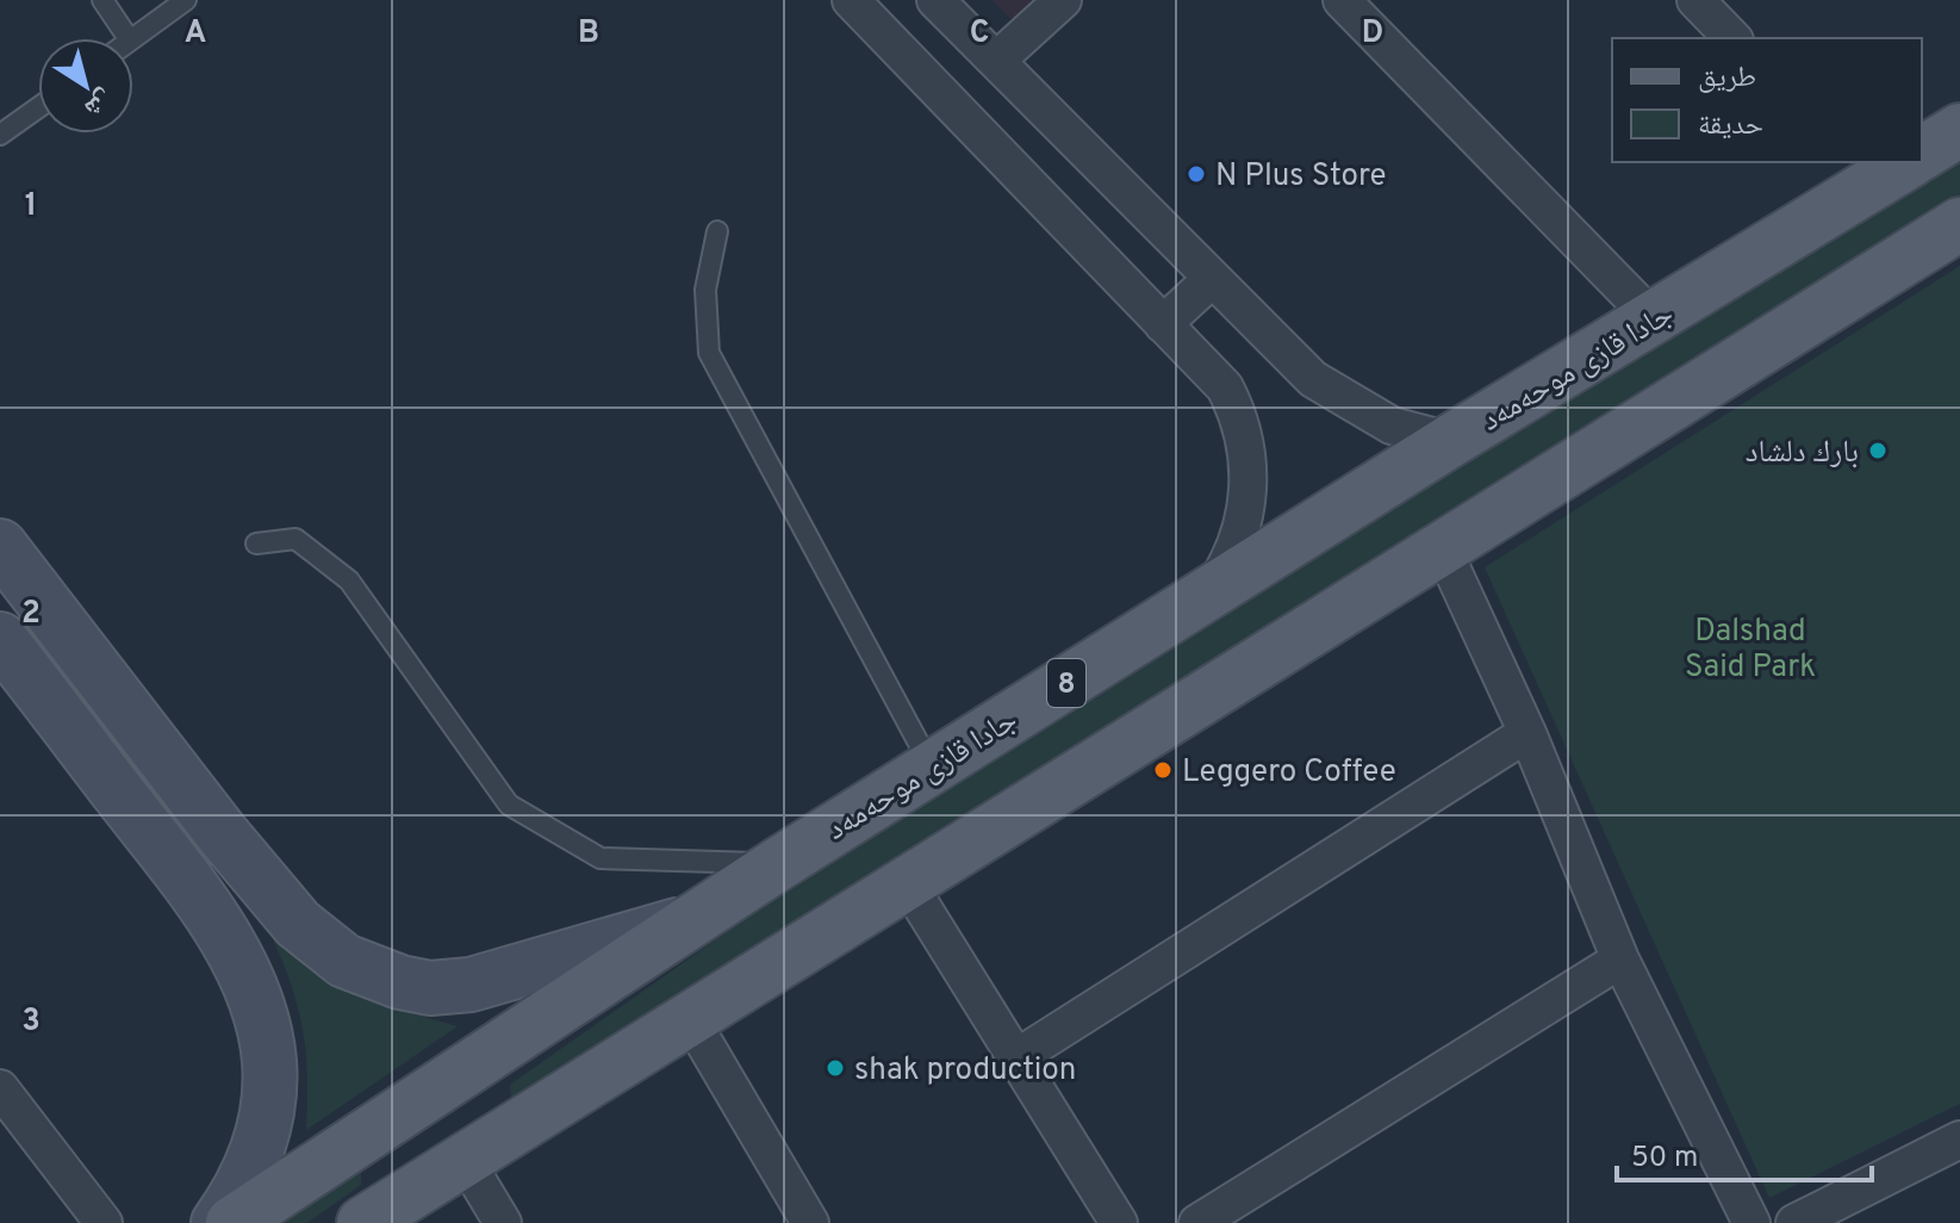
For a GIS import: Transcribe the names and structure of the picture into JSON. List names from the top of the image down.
{
  "streets": {
    "main road": ["جادا قازی موحەمەد", "8"]
  },
  "parks": ["Dalshad Said Park"],
  "places": [
    "N Plus Store",
    "بارك دلشاد",
    "Leggero Coffee",
    "shak production"
  ],
  "legend": ["طريق", "حديقة"],
  "scale_bar": "50 m",
  "north": "bottom right",
  "grid": {
    "columns": [
      "A",
      "B",
      "C",
      "D"
    ],
    "rows": ["1", "2", "3"]
  }
}
